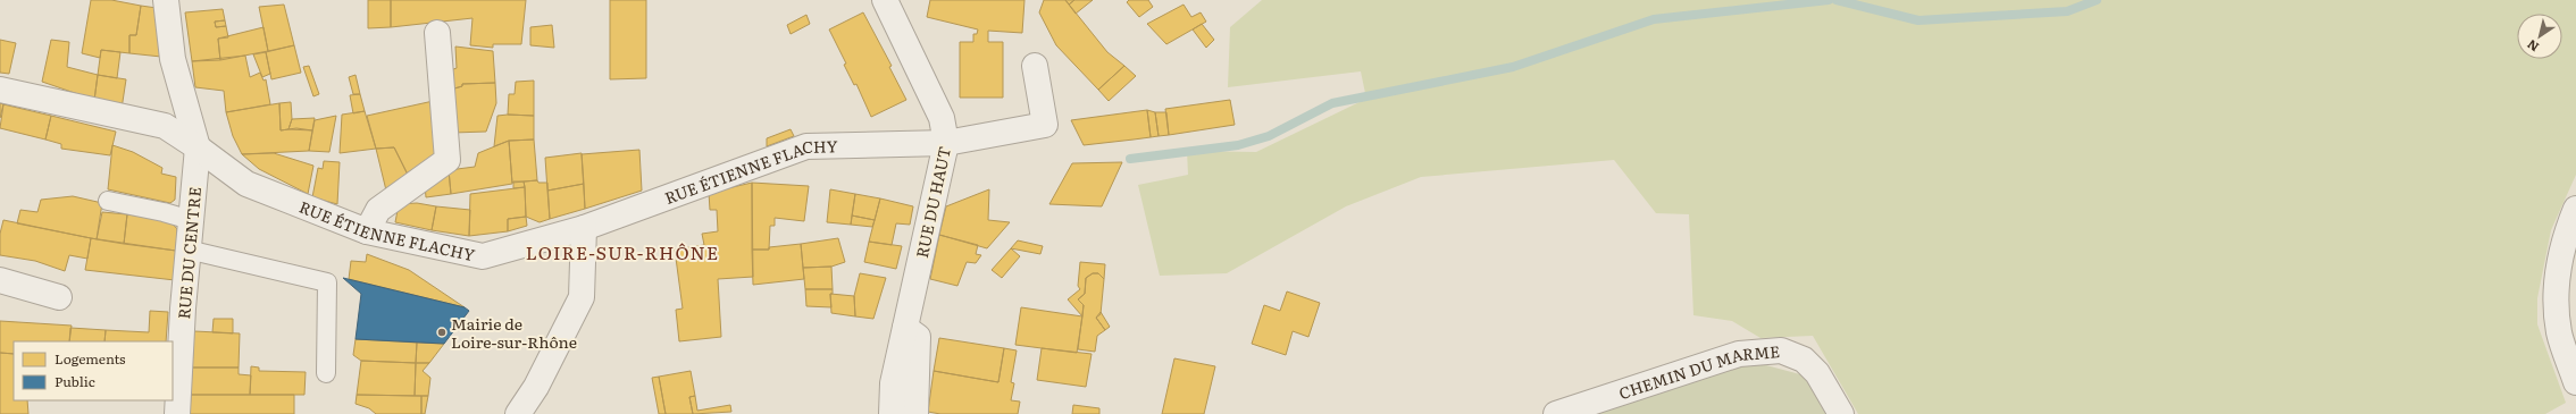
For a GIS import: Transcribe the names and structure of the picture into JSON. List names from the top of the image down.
{
  "streets": {
    "street": [
      "RUE ÉTIENNE FLACHY",
      "RUE DU HAUT",
      "RUE DU CENTRE",
      "CHEMIN DU MARME"
    ]
  },
  "crossings": [
    ["RUE ÉTIENNE FLACHY", "RUE DU HAUT"],
    ["RUE ÉTIENNE FLACHY", "RUE DU CENTRE"]
  ],
  "districts": ["LOIRE-SUR-RHÔNE"],
  "places": ["Mairie de Loire-sur-Rhône"],
  "legend": ["Logements", "Public"],
  "north": "bottom left"
}
